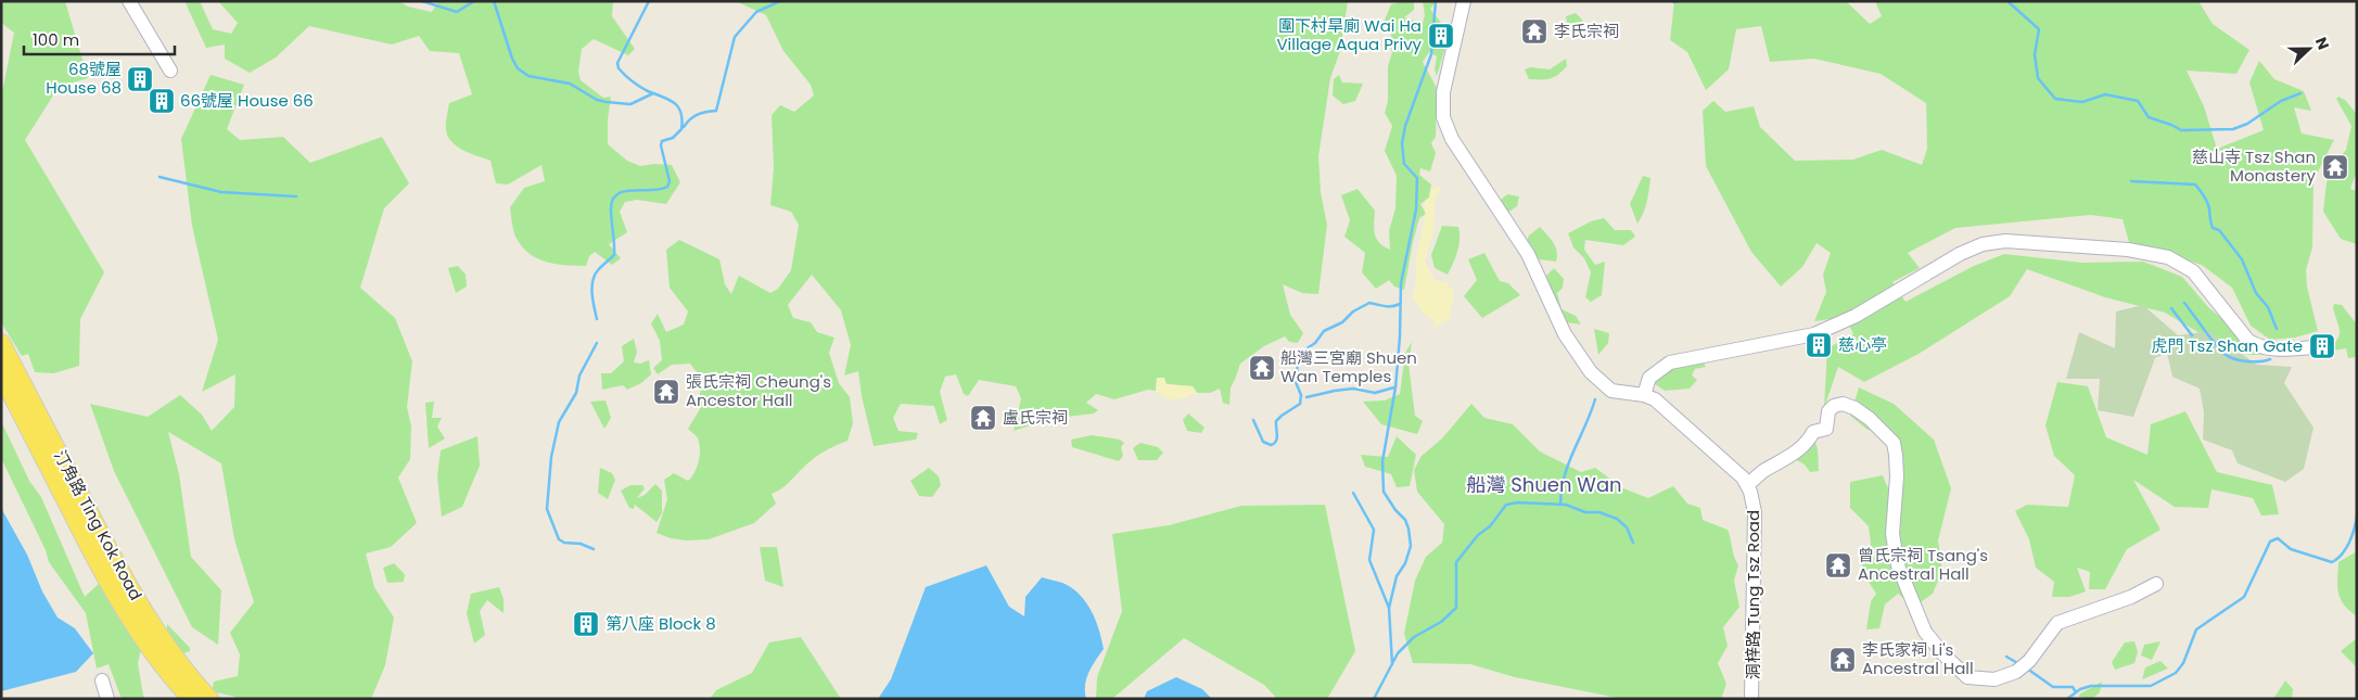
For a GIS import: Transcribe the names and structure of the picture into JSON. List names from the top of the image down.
{
  "streets": {
    "main road": ["汀角路 Ting Kok Road"],
    "street": ["洞梓路 Tung Tsz Road"]
  },
  "districts": ["船灣 Shuen Wan"],
  "places": {
    "temple": [
      "李氏宗祠",
      "慈山寺 Tsz Shan Monastery",
      "船灣三宮廟 Shuen Wan Temples",
      "張氏宗祠 Cheung's Ancestor Hall",
      "盧氏宗祠",
      "曾氏宗祠 Tsang's Ancestral Hall",
      "李氏家祠 Li's Ancestral Hall"
    ],
    "building": [
      "圍下村旱廁 Wai Ha Village Aqua Privy",
      "68號屋 House 68",
      "66號屋 House 66",
      "慈心亭",
      "虎門 Tsz Shan Gate",
      "第八座 Block 8"
    ]
  },
  "scale_bar": "100 m",
  "north": "right"
}
